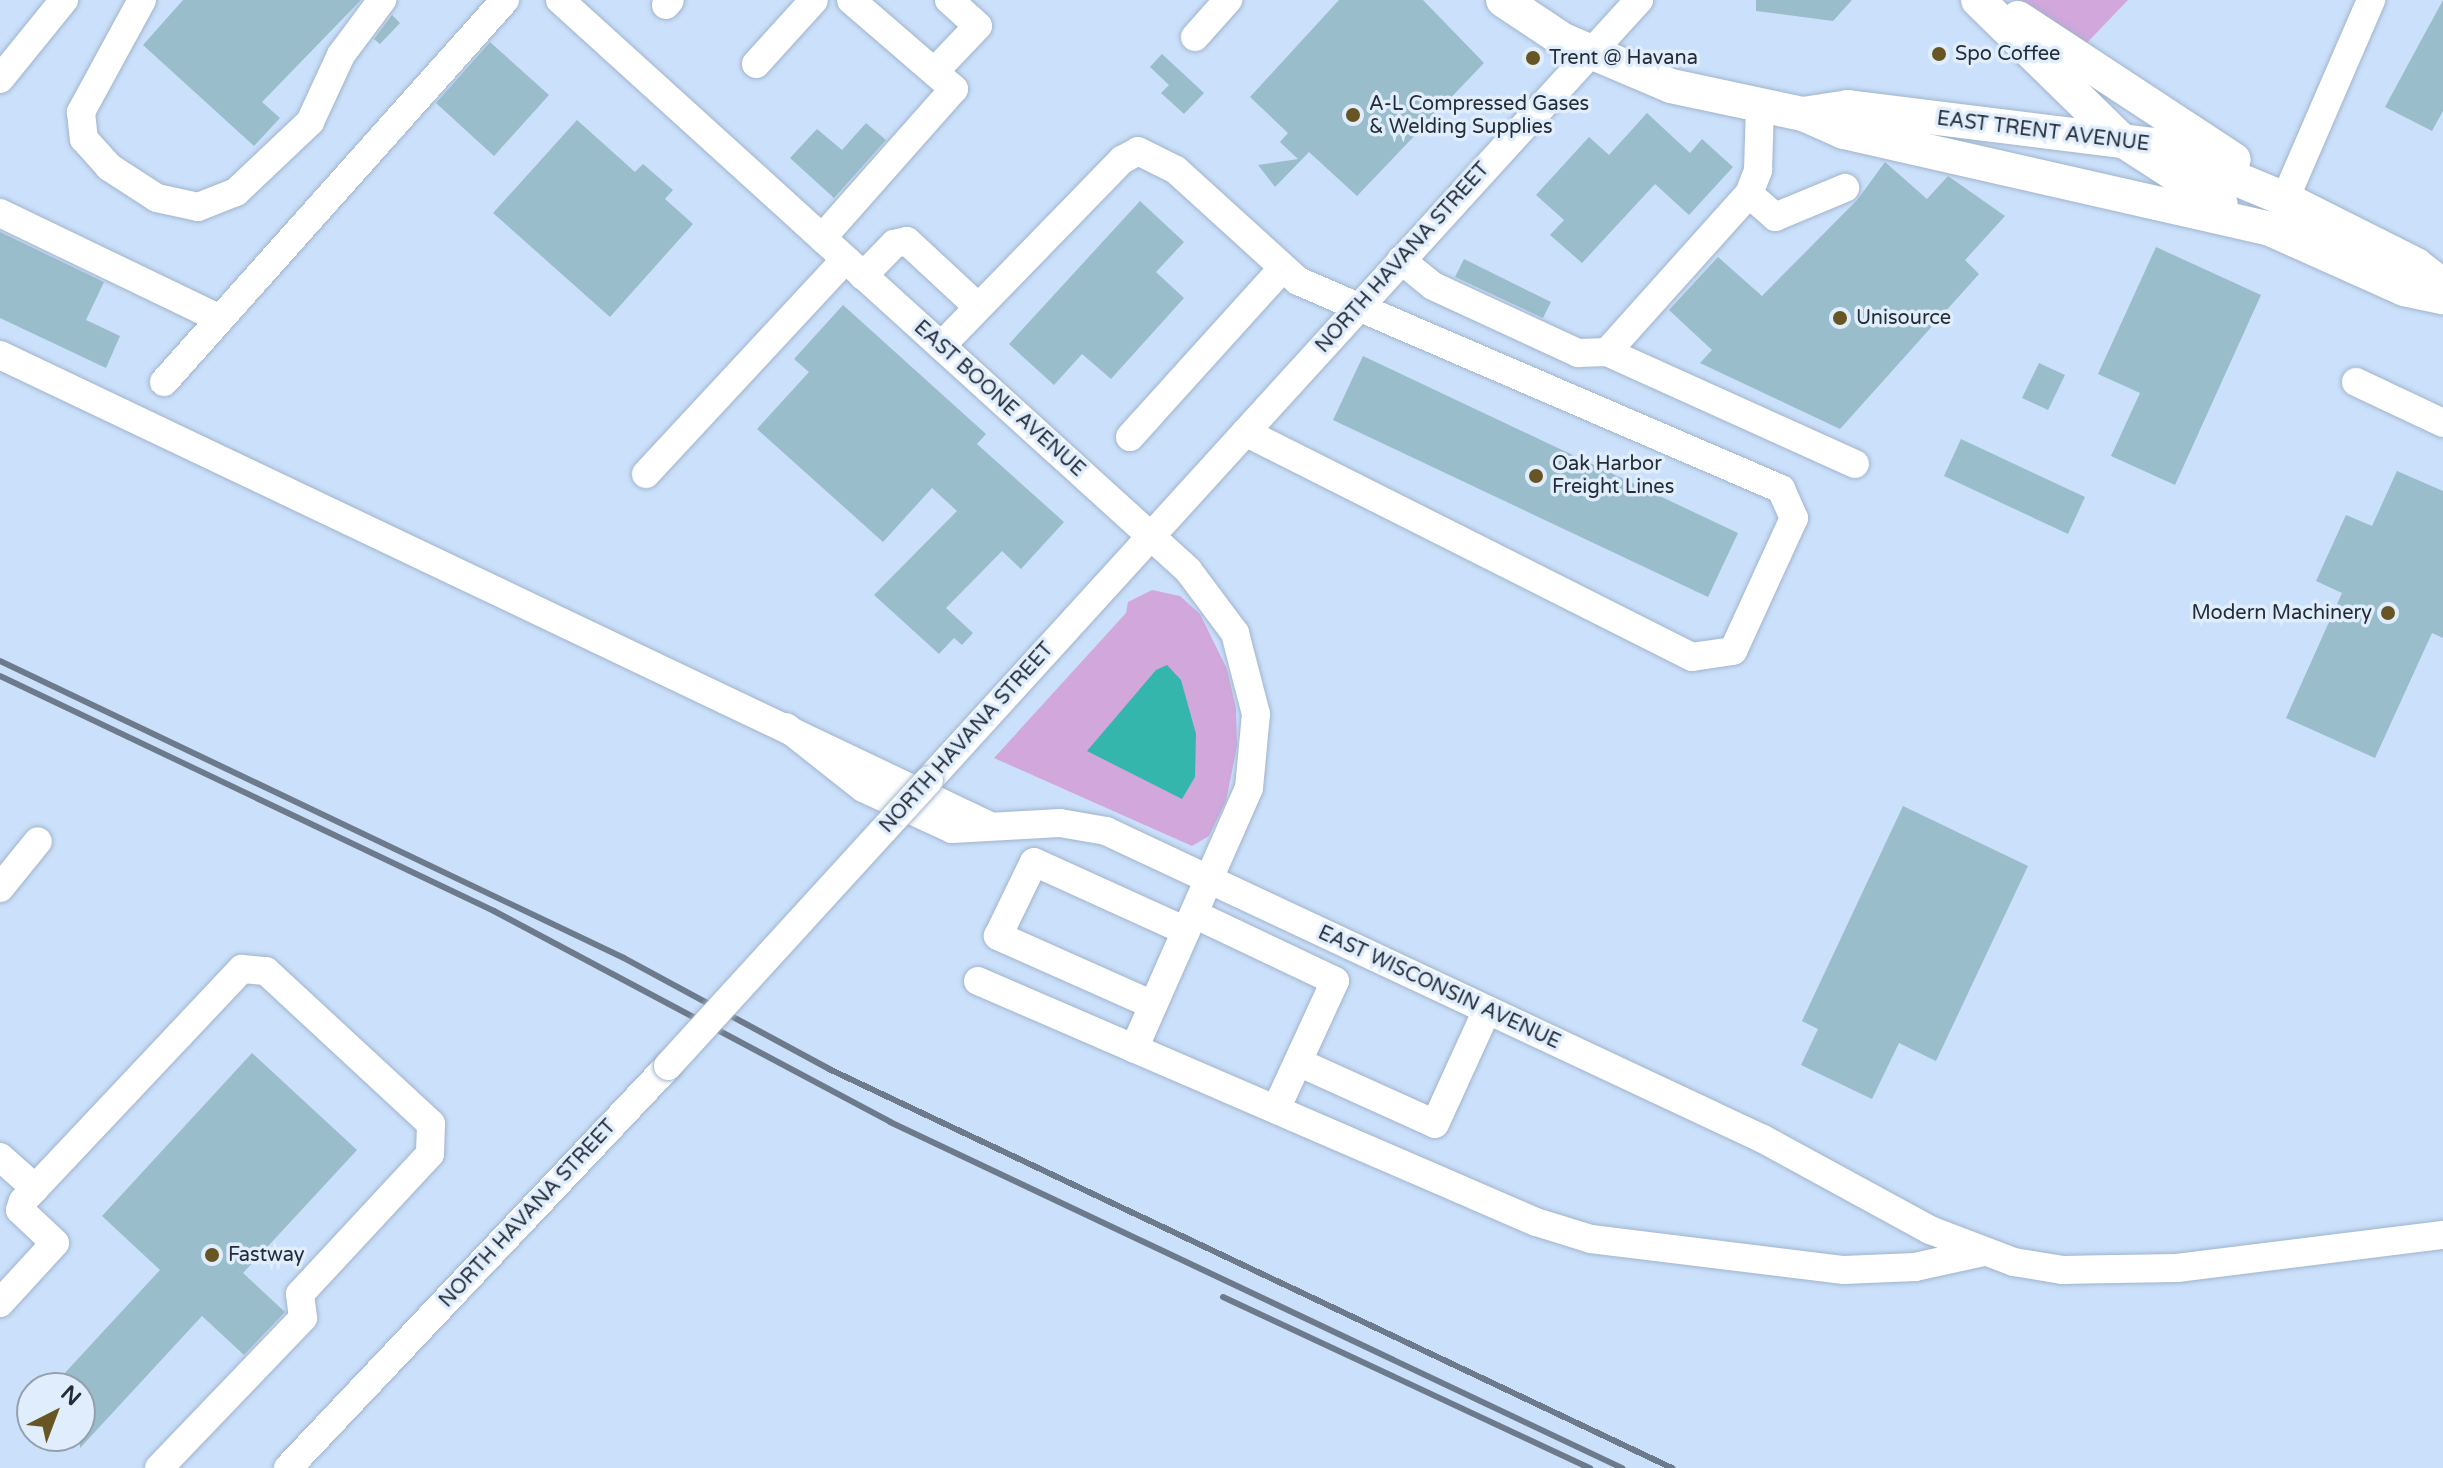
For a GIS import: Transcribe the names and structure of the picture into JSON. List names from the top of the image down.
{
  "streets": {
    "main road": ["EAST TRENT AVENUE"],
    "street": ["NORTH HAVANA STREET", "EAST BOONE AVENUE", "EAST WISCONSIN AVENUE"]
  },
  "crossings": [
    ["EAST TRENT AVENUE", "NORTH HAVANA STREET"],
    ["NORTH HAVANA STREET", "EAST BOONE AVENUE"],
    ["EAST BOONE AVENUE", "EAST WISCONSIN AVENUE"]
  ],
  "places": [
    "Spo Coffee",
    "Trent @ Havana",
    "A-L Compressed Gases & Welding Supplies",
    "Unisource",
    "Oak Harbor Freight Lines",
    "Modern Machinery",
    "Fastway"
  ],
  "north": "top right"
}
